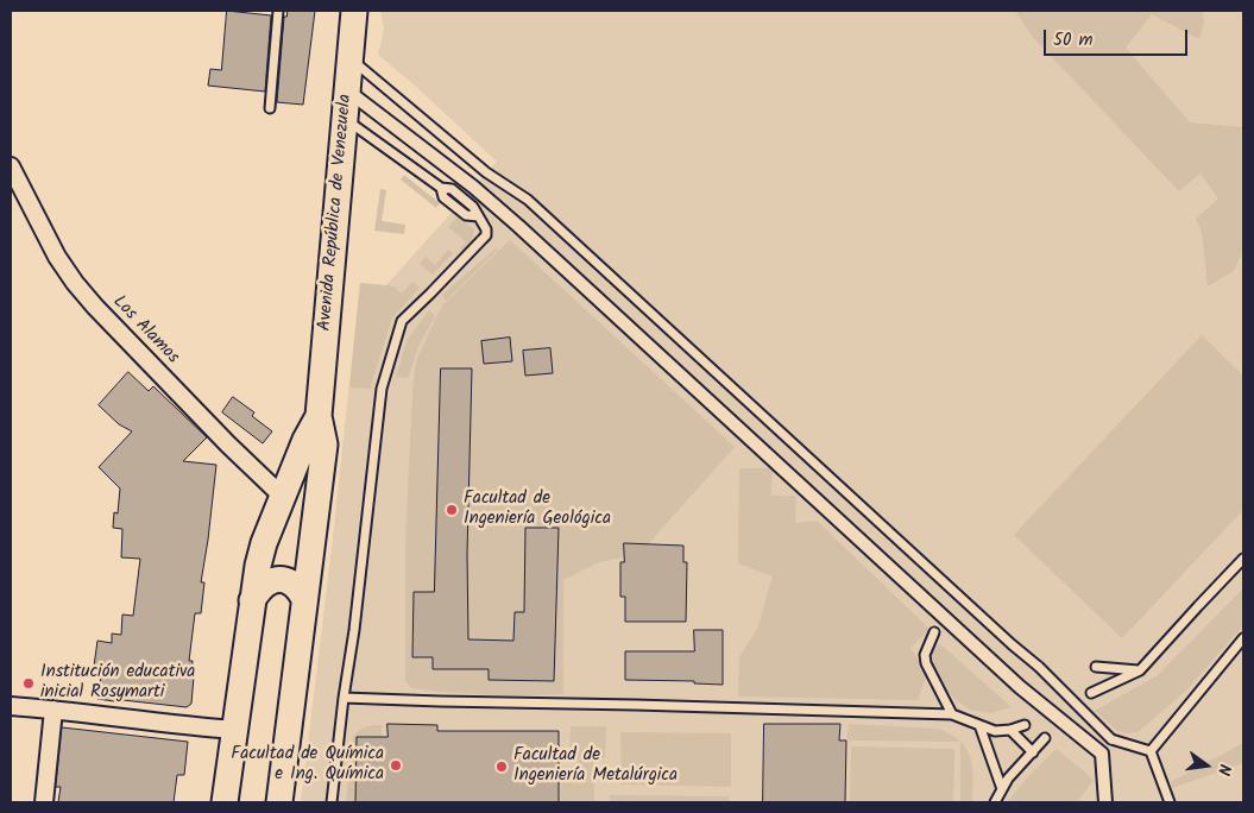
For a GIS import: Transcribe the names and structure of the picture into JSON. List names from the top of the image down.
{
  "streets": {
    "main road": ["Avenida República de Venezuela"],
    "street": ["Los Alamos"]
  },
  "crossings": [
    ["Avenida República de Venezuela", "Los Alamos"]
  ],
  "places": [
    "Facultad de Ingeniería Geológica",
    "Institución educativa inicial Rosymarti",
    "Facultad de Química e Ing. Química",
    "Facultad de Ingeniería Metalúrgica"
  ],
  "scale_bar": "50 m",
  "north": "right"
}
